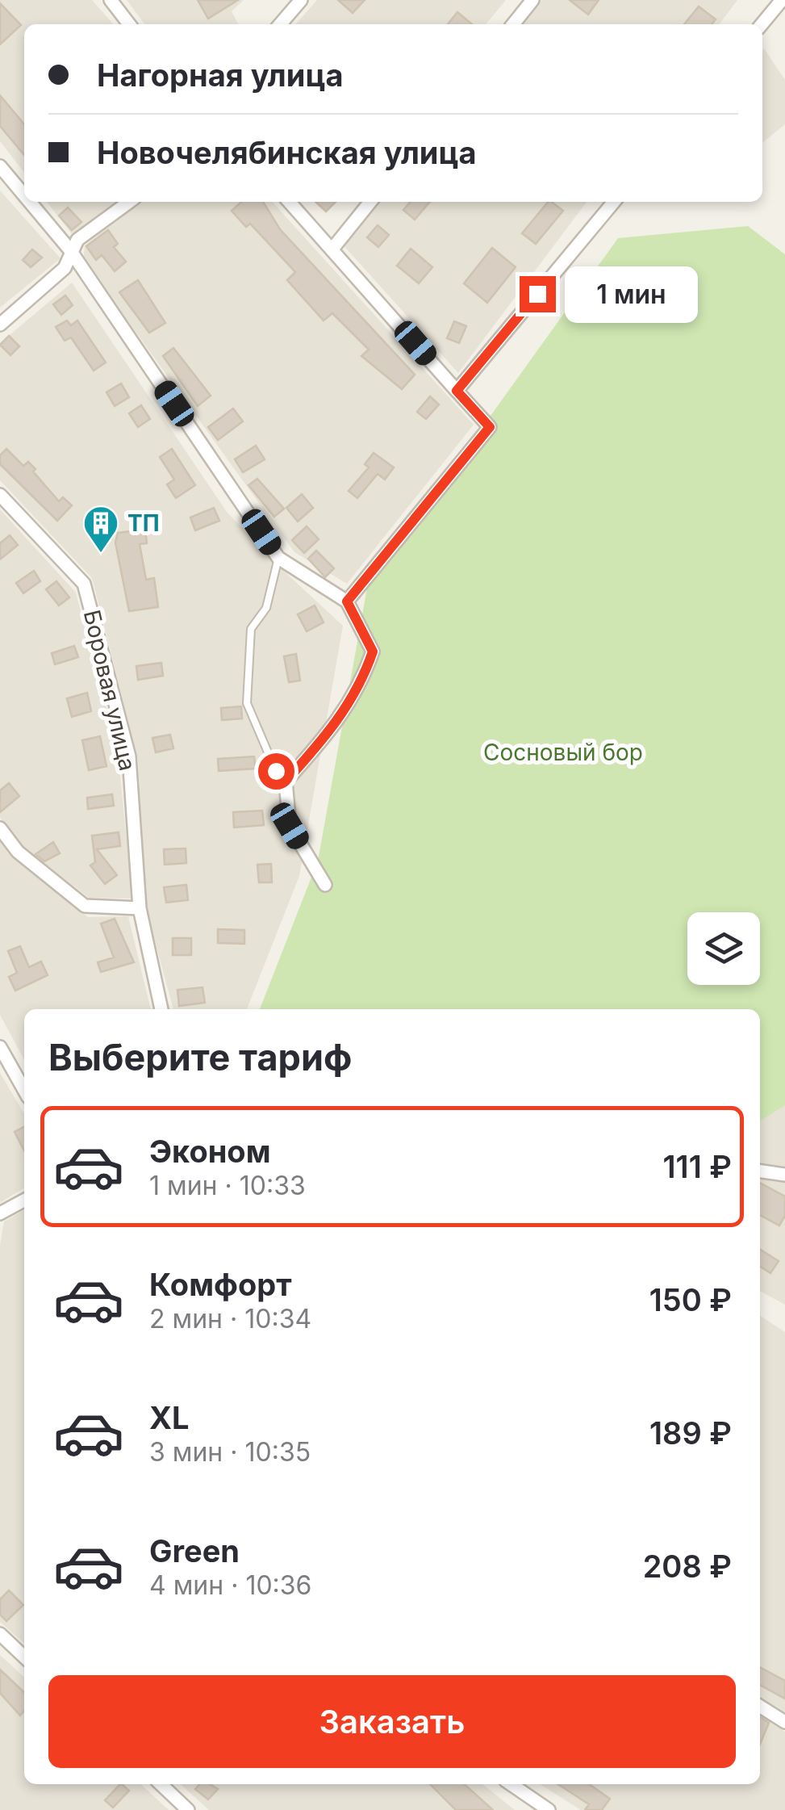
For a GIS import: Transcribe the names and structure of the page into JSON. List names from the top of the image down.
{
  "streets": {
    "street": ["Боровая улица"]
  },
  "parks": ["Сосновый бор"],
  "places": {
    "building": ["ТП"]
  },
  "page": {
    "banner": ["Нагорная улица", "Новочелябинская улица"],
    "bubble": "1 мин",
    "heading": "Выберите тариф",
    "list": [
      {
        "name": "Эконом",
        "note": "1 мин · 10:33",
        "value": "111 ₽"
      },
      {
        "name": "Комфорт",
        "note": "2 мин · 10:34",
        "value": "150 ₽"
      },
      {
        "name": "XL",
        "note": "3 мин · 10:35",
        "value": "189 ₽"
      },
      {
        "name": "Green",
        "note": "4 мин · 10:36",
        "value": "208 ₽"
      }
    ],
    "buttons": "Заказать"
  }
}
